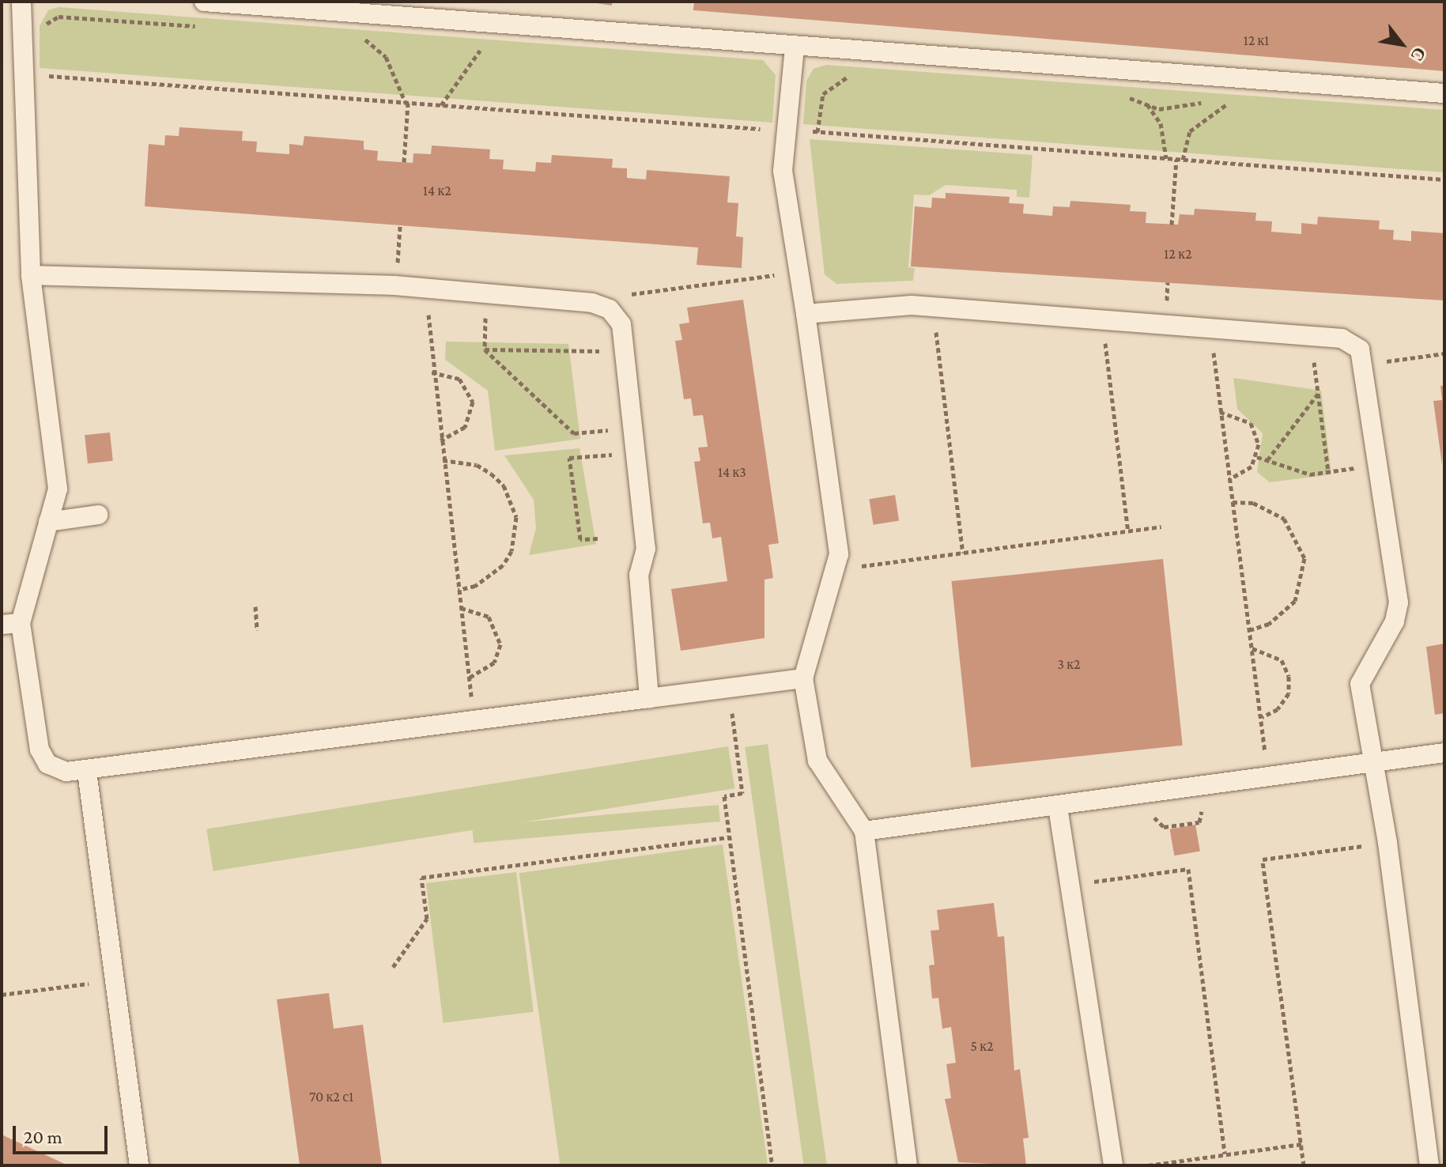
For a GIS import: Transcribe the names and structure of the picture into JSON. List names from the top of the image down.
{
  "house_numbers": [
    "12 к1",
    "14 к2",
    "12 к2",
    "14 к3",
    "3 к2",
    "5 к2",
    "70 к2 с1"
  ],
  "scale_bar": "20 m",
  "north": "bottom right"
}
